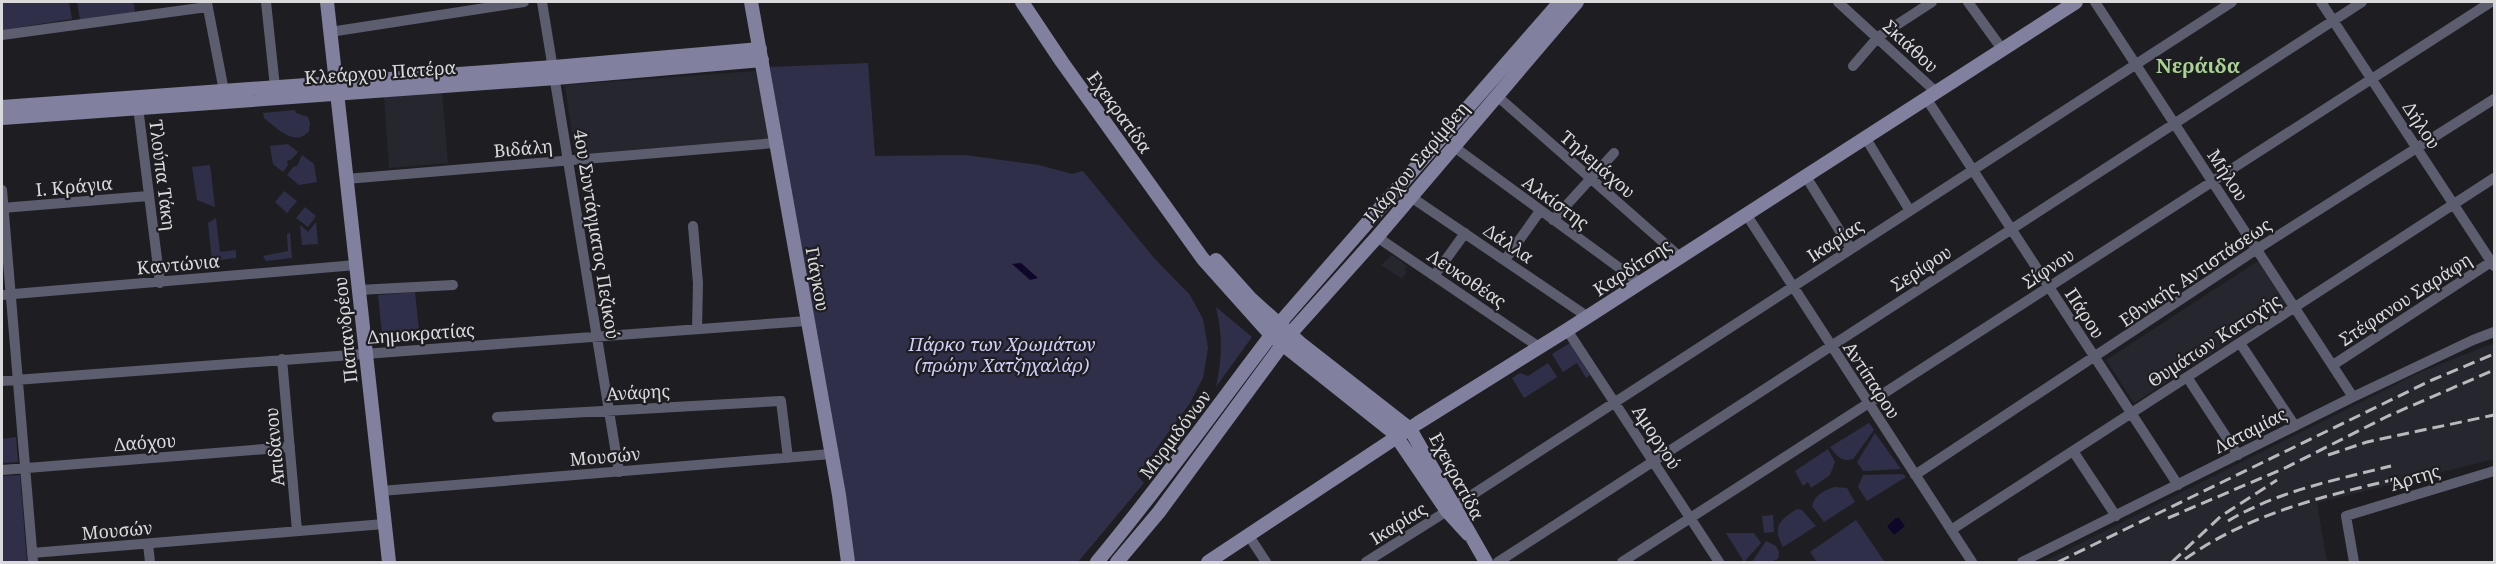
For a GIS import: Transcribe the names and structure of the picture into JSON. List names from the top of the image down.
{
  "streets": {
    "street": [
      "Σκιάθου",
      "Κλεάρχου Πατέρα",
      "Εχεκρατίδα",
      "Δήλου",
      "Βιδάλη",
      "Ιλάρχου Σαρίμβεη",
      "Τηλεμάχου",
      "Τλούπα Τάκη",
      "Μήλου",
      "Ι. Κράγια",
      "Αλκίστης",
      "4ου Συντάγματος Πεζικού",
      "Ικαρίας",
      "Δάλλα",
      "Καντώνια",
      "Καρδίτσης",
      "Σερίφου",
      "Σίφνου",
      "Εθνικής Αντιστάσεως",
      "Λευκοθέας",
      "Γιάγκου",
      "Στέφανου Σαράφη",
      "Πάρου",
      "Παπανδρέου",
      "Δημοκρατίας",
      "Θυμάτων Κατοχής",
      "Αντίπαρου",
      "Ανάφης",
      "Λαταμίας",
      "Μυρμιδόνων",
      "Αμοργού",
      "Δαόχου",
      "Απιδάνου",
      "Μουσών",
      "Άρτης"
    ]
  },
  "crossings": [
    ["Σκιάθου", "Καρδίτσης"],
    ["Σκιάθου", "Πάρου"],
    ["Κλεάρχου Πατέρα", "Τλούπα Τάκη"],
    ["Κλεάρχου Πατέρα", "4ου Συντάγματος Πεζικού"],
    ["Κλεάρχου Πατέρα", "Γιάγκου"],
    ["Κλεάρχου Πατέρα", "Παπανδρέου"],
    ["Εχεκρατίδα", "Ιλάρχου Σαρίμβεη"],
    ["Εχεκρατίδα", "Ικαρίας"],
    ["Εχεκρατίδα", "Καρδίτσης"],
    ["Εχεκρατίδα", "Μυρμιδόνων"],
    ["Δήλου", "Σερίφου"],
    ["Δήλου", "Σίφνου"],
    ["Δήλου", "Εθνικής Αντιστάσεως"],
    ["Δήλου", "Στέφανου Σαράφη"],
    ["Δήλου", "Θυμάτων Κατοχής"],
    ["Βιδάλη", "4ου Συντάγματος Πεζικού"],
    ["Βιδάλη", "Γιάγκου"],
    ["Βιδάλη", "Παπανδρέου"],
    ["Ιλάρχου Σαρίμβεη", "Τηλεμάχου"],
    ["Ιλάρχου Σαρίμβεη", "Αλκίστης"],
    ["Ιλάρχου Σαρίμβεη", "Δάλλα"],
    ["Ιλάρχου Σαρίμβεη", "Λευκοθέας"],
    ["Ιλάρχου Σαρίμβεη", "Μυρμιδόνων"],
    ["Τηλεμάχου", "Καρδίτσης"],
    ["Τλούπα Τάκη", "Ι. Κράγια"],
    ["Τλούπα Τάκη", "Καντώνια"],
    ["Μήλου", "Ικαρίας"],
    ["Μήλου", "Σερίφου"],
    ["Μήλου", "Σίφνου"],
    ["Μήλου", "Εθνικής Αντιστάσεως"],
    ["Μήλου", "Στέφανου Σαράφη"],
    ["Μήλου", "Θυμάτων Κατοχής"],
    ["Μήλου", "Λαταμίας"],
    ["Αλκίστης", "Καρδίτσης"],
    ["4ου Συντάγματος Πεζικού", "Δημοκρατίας"],
    ["4ου Συντάγματος Πεζικού", "Ανάφης"],
    ["4ου Συντάγματος Πεζικού", "Μουσών"],
    ["Ικαρίας", "Πάρου"],
    ["Ικαρίας", "Αντίπαρου"],
    ["Ικαρίας", "Αμοργού"],
    ["Δάλλα", "Καρδίτσης"],
    ["Καντώνια", "Παπανδρέου"],
    ["Καρδίτσης", "Λευκοθέας"],
    ["Καρδίτσης", "Πάρου"],
    ["Καρδίτσης", "Αντίπαρου"],
    ["Καρδίτσης", "Αμοργού"],
    ["Σερίφου", "Πάρου"],
    ["Σερίφου", "Αντίπαρου"],
    ["Σερίφου", "Αμοργού"],
    ["Σίφνου", "Πάρου"],
    ["Σίφνου", "Αντίπαρου"],
    ["Σίφνου", "Αμοργού"],
    ["Εθνικής Αντιστάσεως", "Πάρου"],
    ["Εθνικής Αντιστάσεως", "Αντίπαρου"],
    ["Γιάγκου", "Δημοκρατίας"],
    ["Γιάγκου", "Μουσών"],
    ["Πάρου", "Θυμάτων Κατοχής"],
    ["Πάρου", "Λαταμίας"],
    ["Παπανδρέου", "Δημοκρατίας"],
    ["Παπανδρέου", "Μουσών"],
    ["Δημοκρατίας", "Απιδάνου"],
    ["Θυμάτων Κατοχής", "Αντίπαρου"],
    ["Ανάφης", "Μουσών"],
    ["Δαόχου", "Απιδάνου"],
    ["Απιδάνου", "Μουσών"]
  ],
  "districts": ["Νεράιδα"],
  "parks": ["Πάρκο των Χρωμάτων (πρώην Χατζηχαλάρ)"]
}
